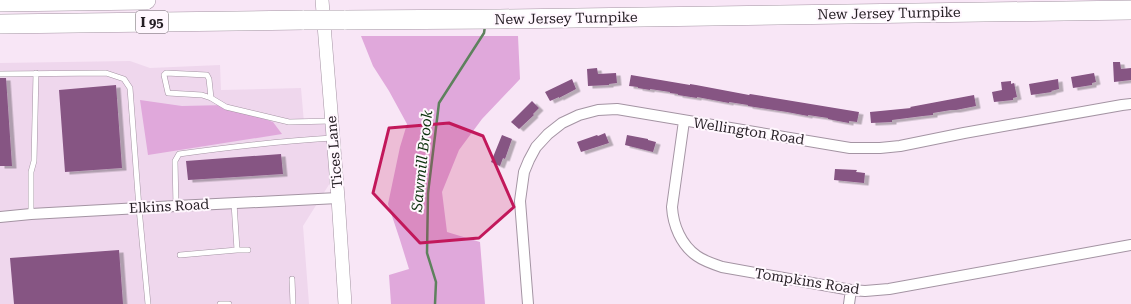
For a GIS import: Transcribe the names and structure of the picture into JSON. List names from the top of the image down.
{
  "streets": {
    "highway": ["New Jersey Turnpike", "I 95"],
    "street": [
      "Wellington Road",
      "Tices Lane",
      "Elkins Road",
      "Tompkins Road"
    ]
  },
  "crossings": [
    ["Wellington Road", "Tompkins Road"],
    ["Tices Lane", "Elkins Road"]
  ],
  "water": ["Sawmill Brook"]
}
